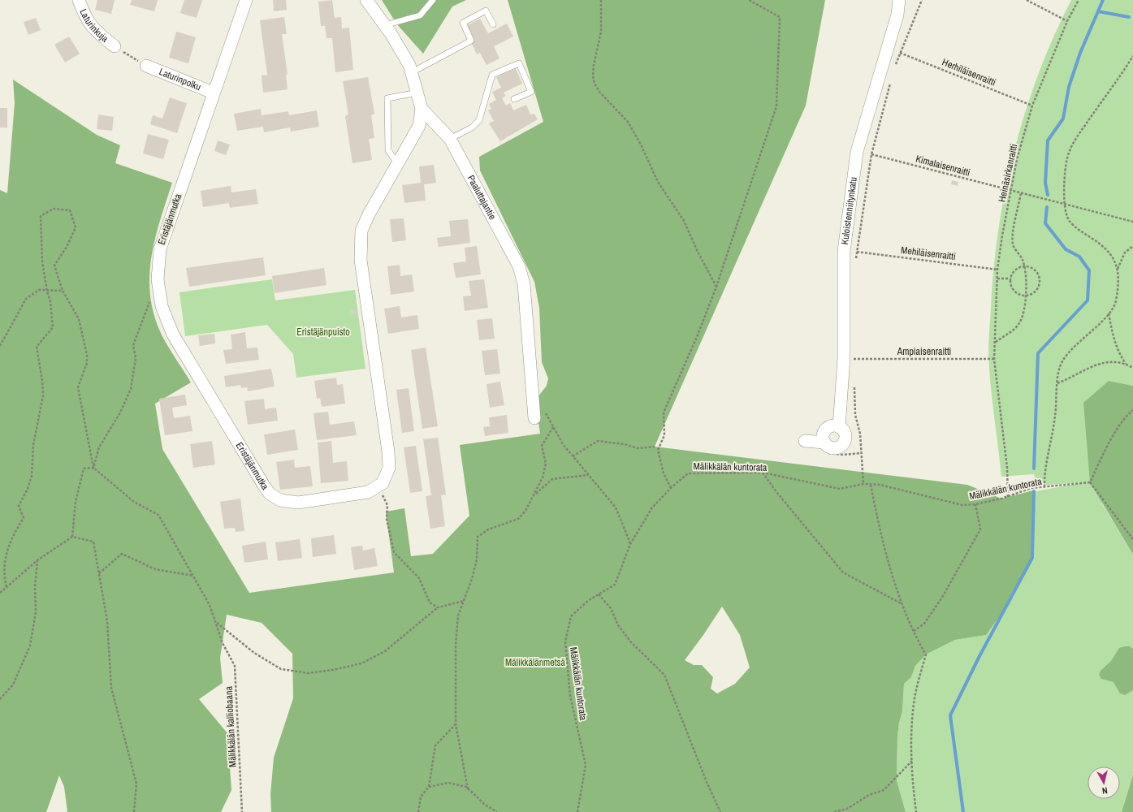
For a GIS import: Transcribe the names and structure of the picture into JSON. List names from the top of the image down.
{
  "streets": {
    "street": [
      "Laturinkuja",
      "Laturinpolku",
      "Paaluttajantie",
      "Kuloistenniitynkatu",
      "Eristäjänmutka"
    ],
    "path": [
      "Herhiläisenraitti",
      "Kimalaisenraitti",
      "Heinäsirkanraitti",
      "Mehiläisenraitti",
      "Ampiaisenraitti",
      "Mälikkälän kuntorata",
      "Mälikkälän kalliobaana"
    ]
  },
  "crossings": [
    ["Herhiläisenraitti", "Heinäsirkanraitti"],
    ["Laturinpolku", "Eristäjänmutka"],
    ["Kimalaisenraitti", "Heinäsirkanraitti"],
    ["Heinäsirkanraitti", "Mehiläisenraitti"],
    ["Heinäsirkanraitti", "Ampiaisenraitti"],
    ["Heinäsirkanraitti", "Mälikkälän kuntorata"]
  ],
  "parks": ["Eristäjänpuisto", "Mälikkälänmetsä"],
  "north": "bottom"
}
